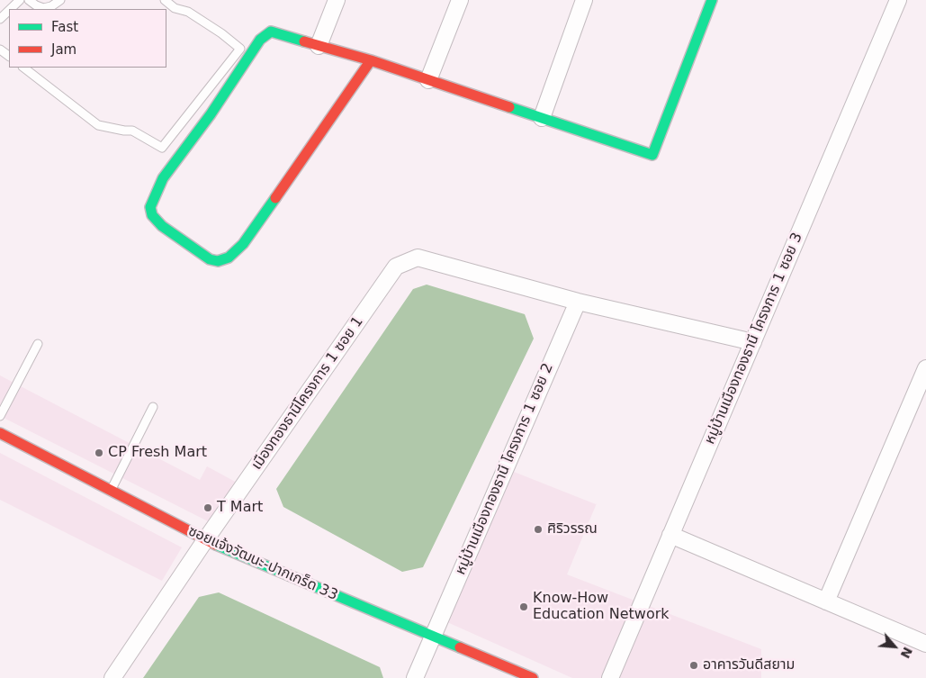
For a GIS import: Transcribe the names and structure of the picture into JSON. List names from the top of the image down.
{
  "streets": {
    "street": [
      "หมู่บ้านเมืองทองธานี โครงการ 1 ซอย 3",
      "เมืองทองธานีโครงการ 1 ซอย 1",
      "หมู่บ้านเมืองทองธานี โครงการ 1 ซอย 2",
      "ซอยแจ้งวัฒนะ-ปากเกร็ด 33"
    ]
  },
  "crossings": [
    ["เมืองทองธานีโครงการ 1 ซอย 1", "หมู่บ้านเมืองทองธานี โครงการ 1 ซอย 2"],
    ["เมืองทองธานีโครงการ 1 ซอย 1", "ซอยแจ้งวัฒนะ-ปากเกร็ด 33"],
    ["หมู่บ้านเมืองทองธานี โครงการ 1 ซอย 2", "ซอยแจ้งวัฒนะ-ปากเกร็ด 33"]
  ],
  "places": [
    "CP Fresh Mart",
    "T Mart",
    "ศิริวรรณ",
    "Know-How Education Network",
    "อาคารวันดีสยาม"
  ],
  "legend": ["Fast", "Jam"],
  "north": "bottom right"
}
